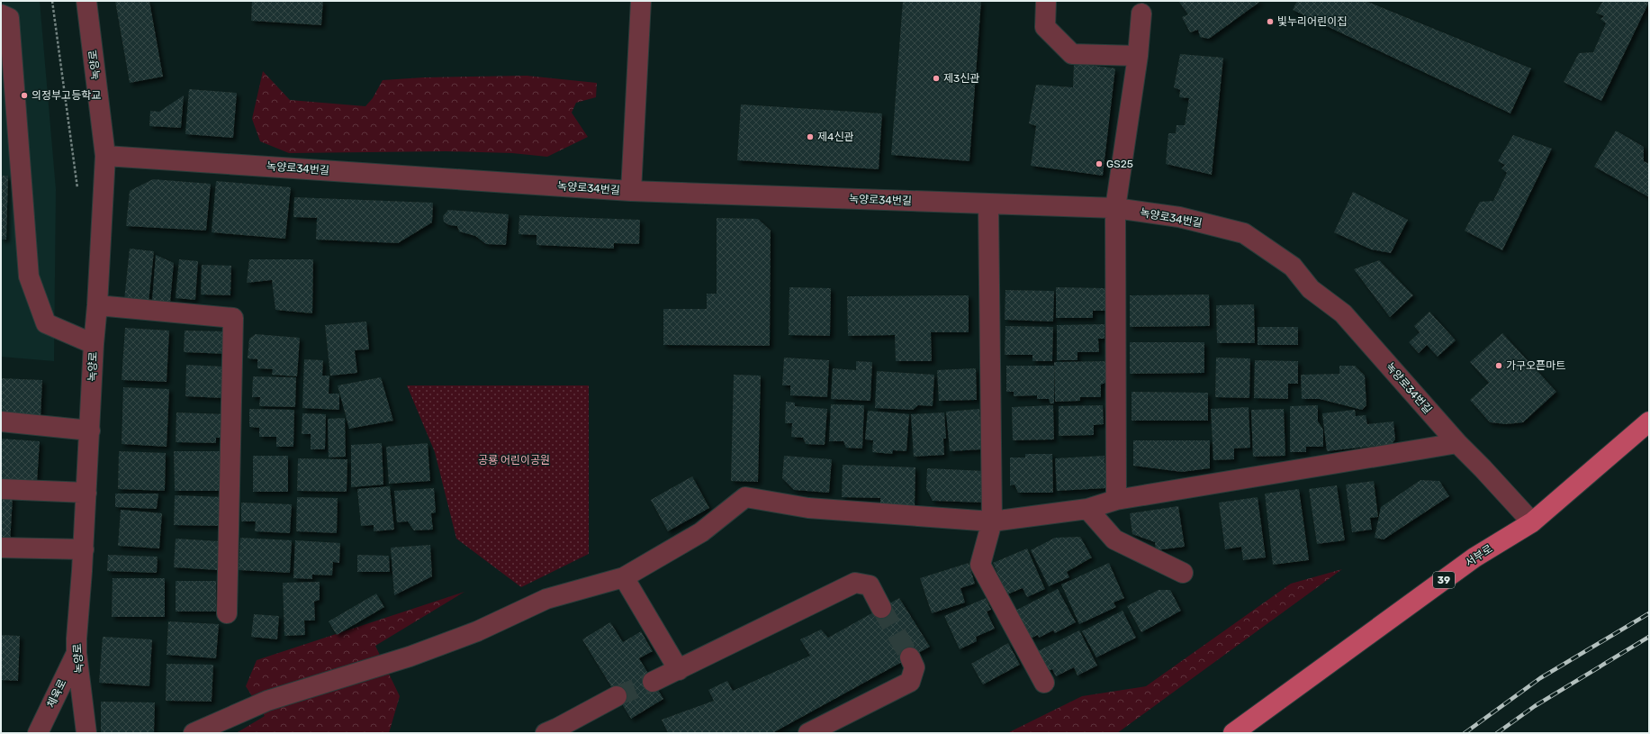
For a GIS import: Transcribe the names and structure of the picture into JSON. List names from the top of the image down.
{
  "streets": {
    "main road": ["서부로", "39"],
    "street": ["녹양로", "녹양로34번길", "체육로"]
  },
  "crossings": [
    ["녹양로", "녹양로34번길"],
    ["녹양로", "체육로"],
    ["녹양로34번길", "서부로"]
  ],
  "parks": ["공룡 어린이공원"],
  "places": [
    "빛누리어린이집",
    "제3신관",
    "의정부고등학교",
    "제4신관",
    "GS25",
    "가구오픈마트"
  ]
}
